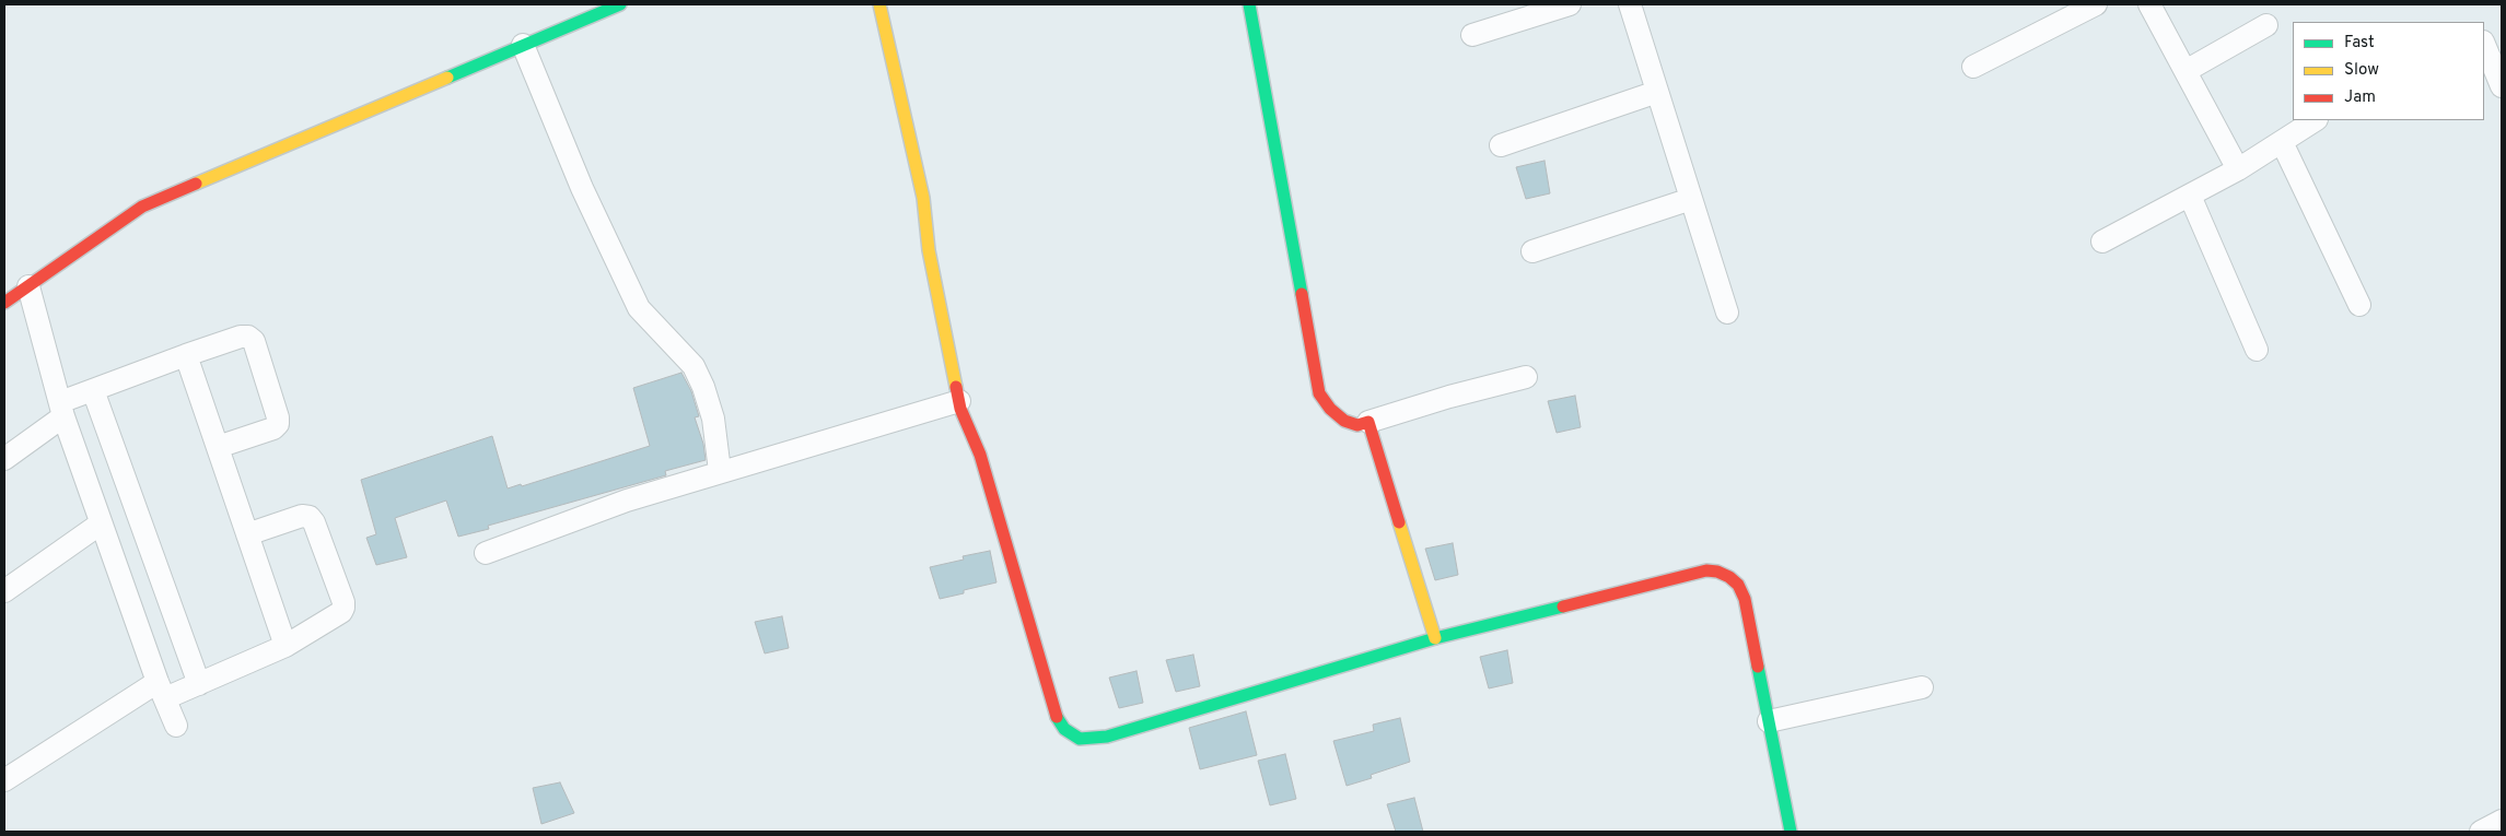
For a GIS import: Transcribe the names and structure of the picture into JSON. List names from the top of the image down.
{
  "legend": ["Fast", "Slow", "Jam"]
}
